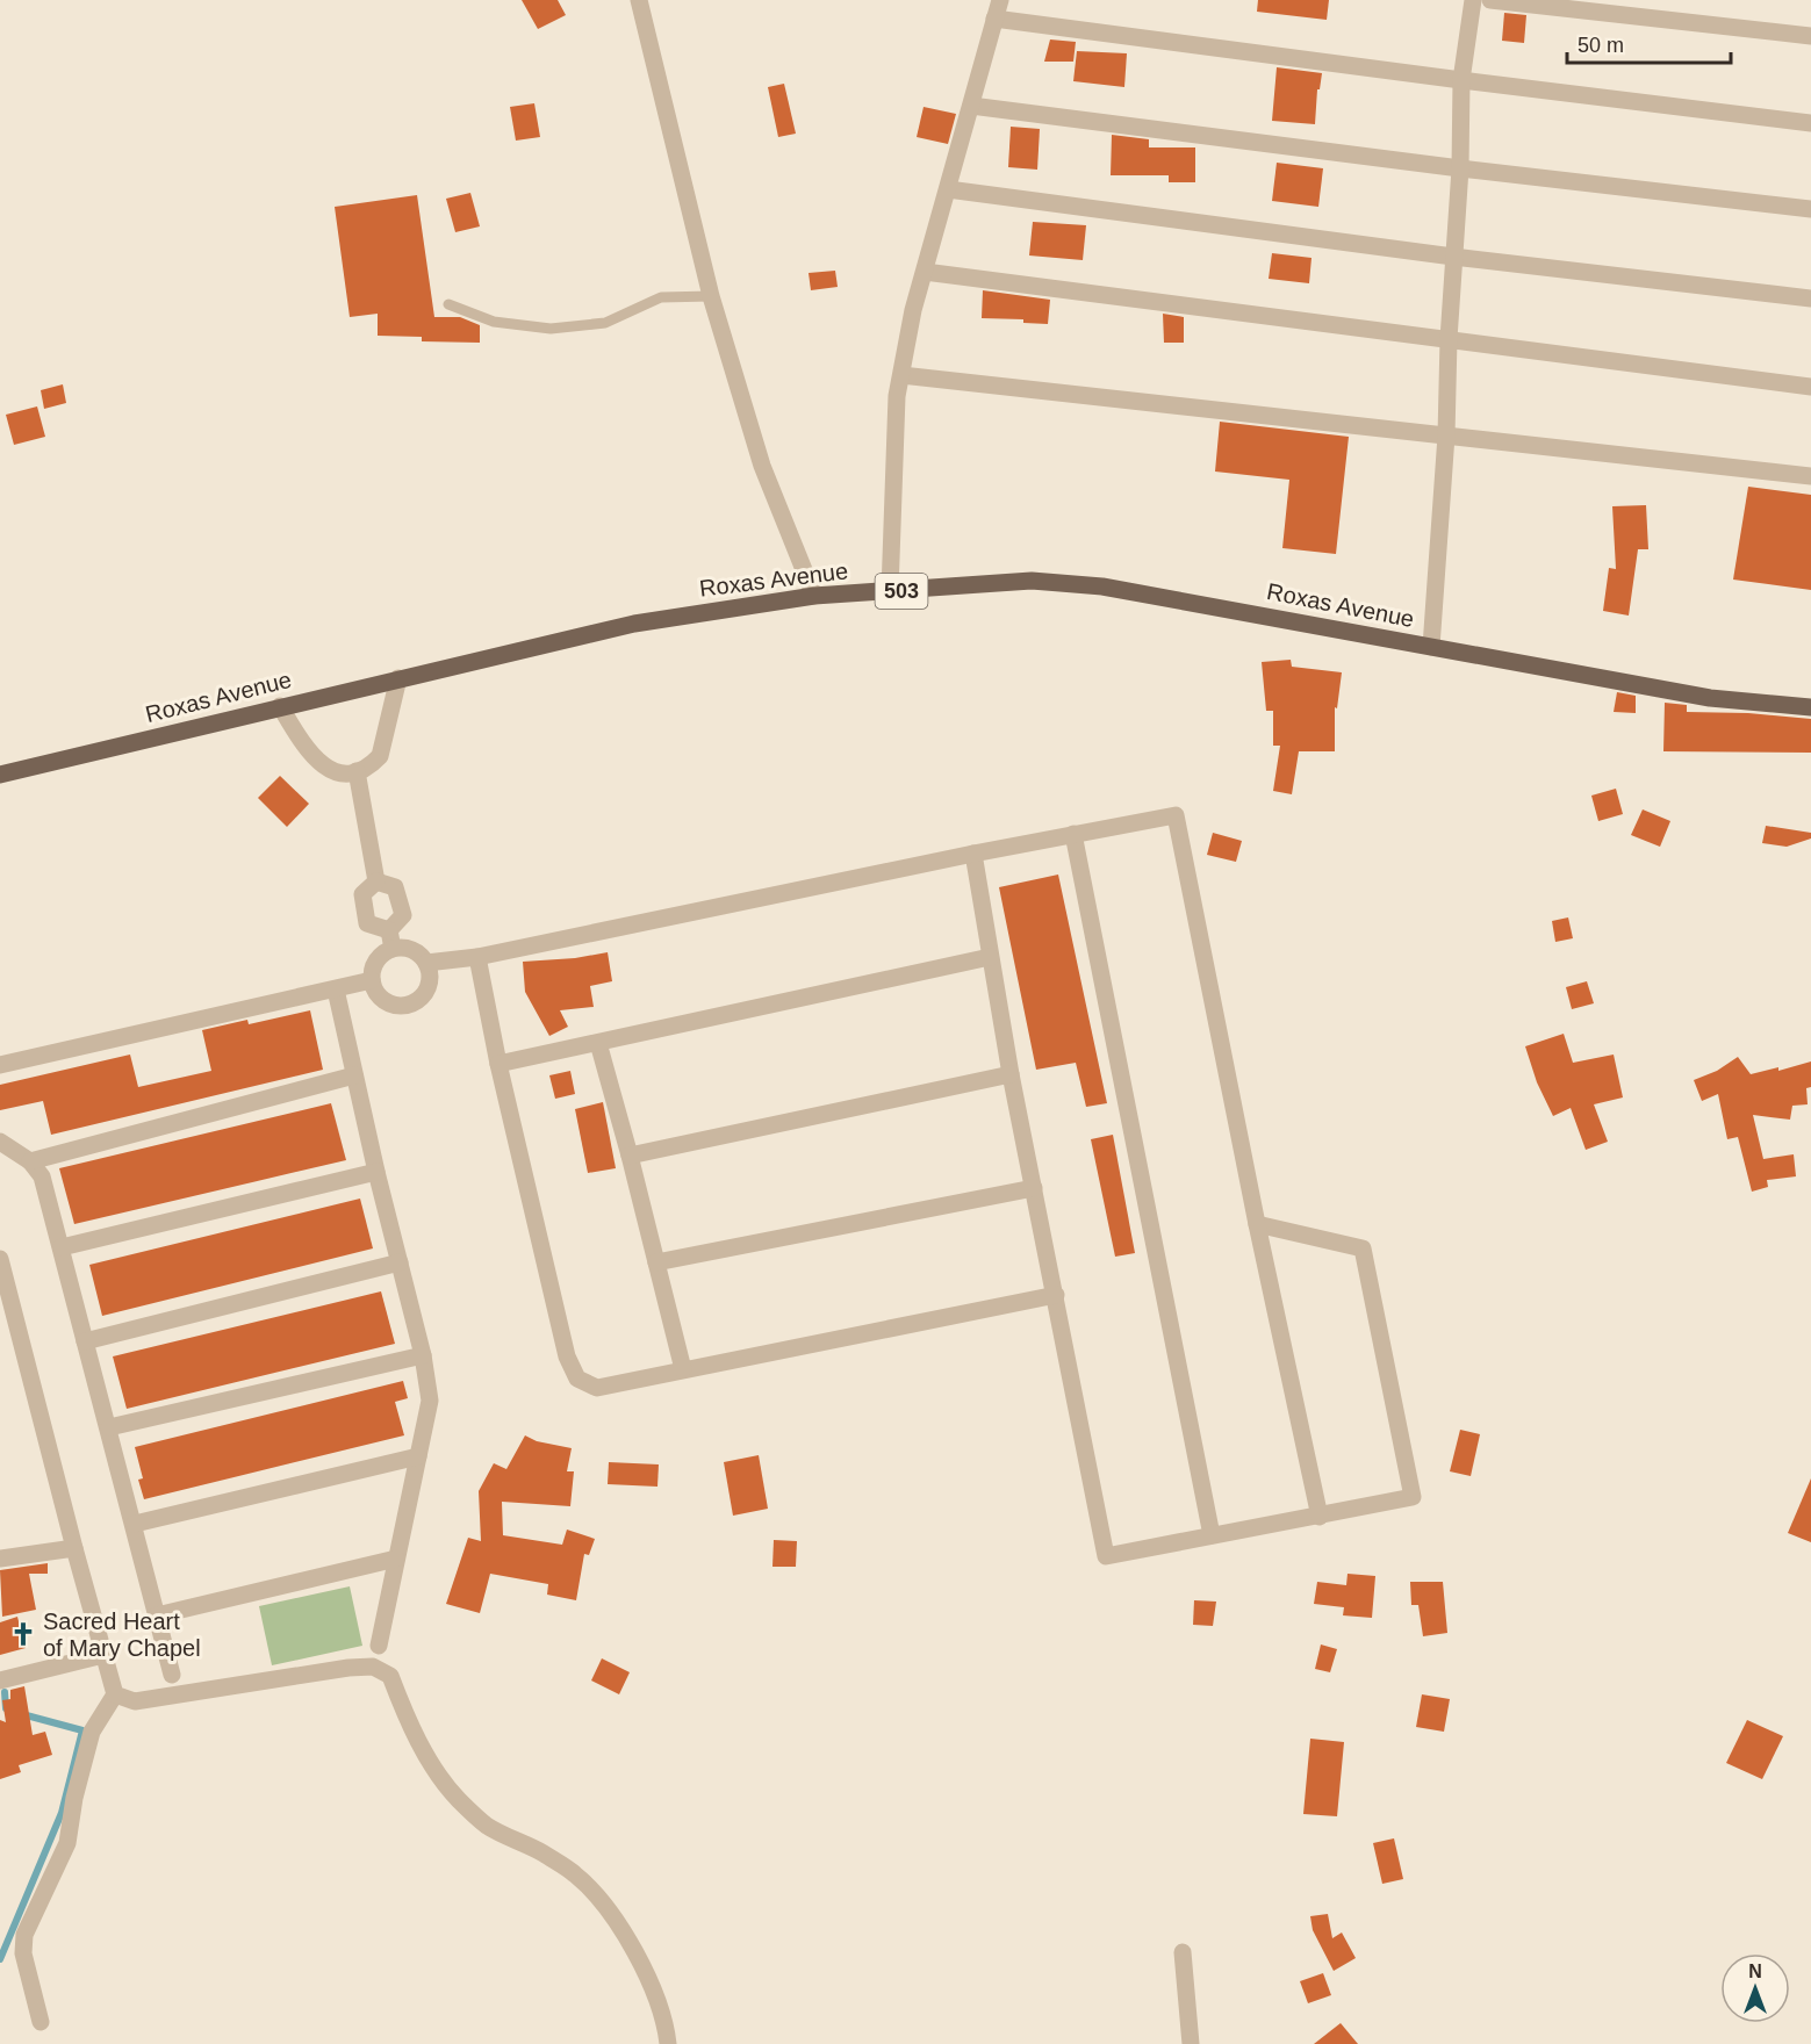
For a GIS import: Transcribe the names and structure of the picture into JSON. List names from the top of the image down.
{
  "streets": {
    "main road": ["Roxas Avenue", "503"]
  },
  "places": {
    "church": ["Sacred Heart of Mary Chapel"]
  },
  "scale_bar": "50 m",
  "north": "top"
}
